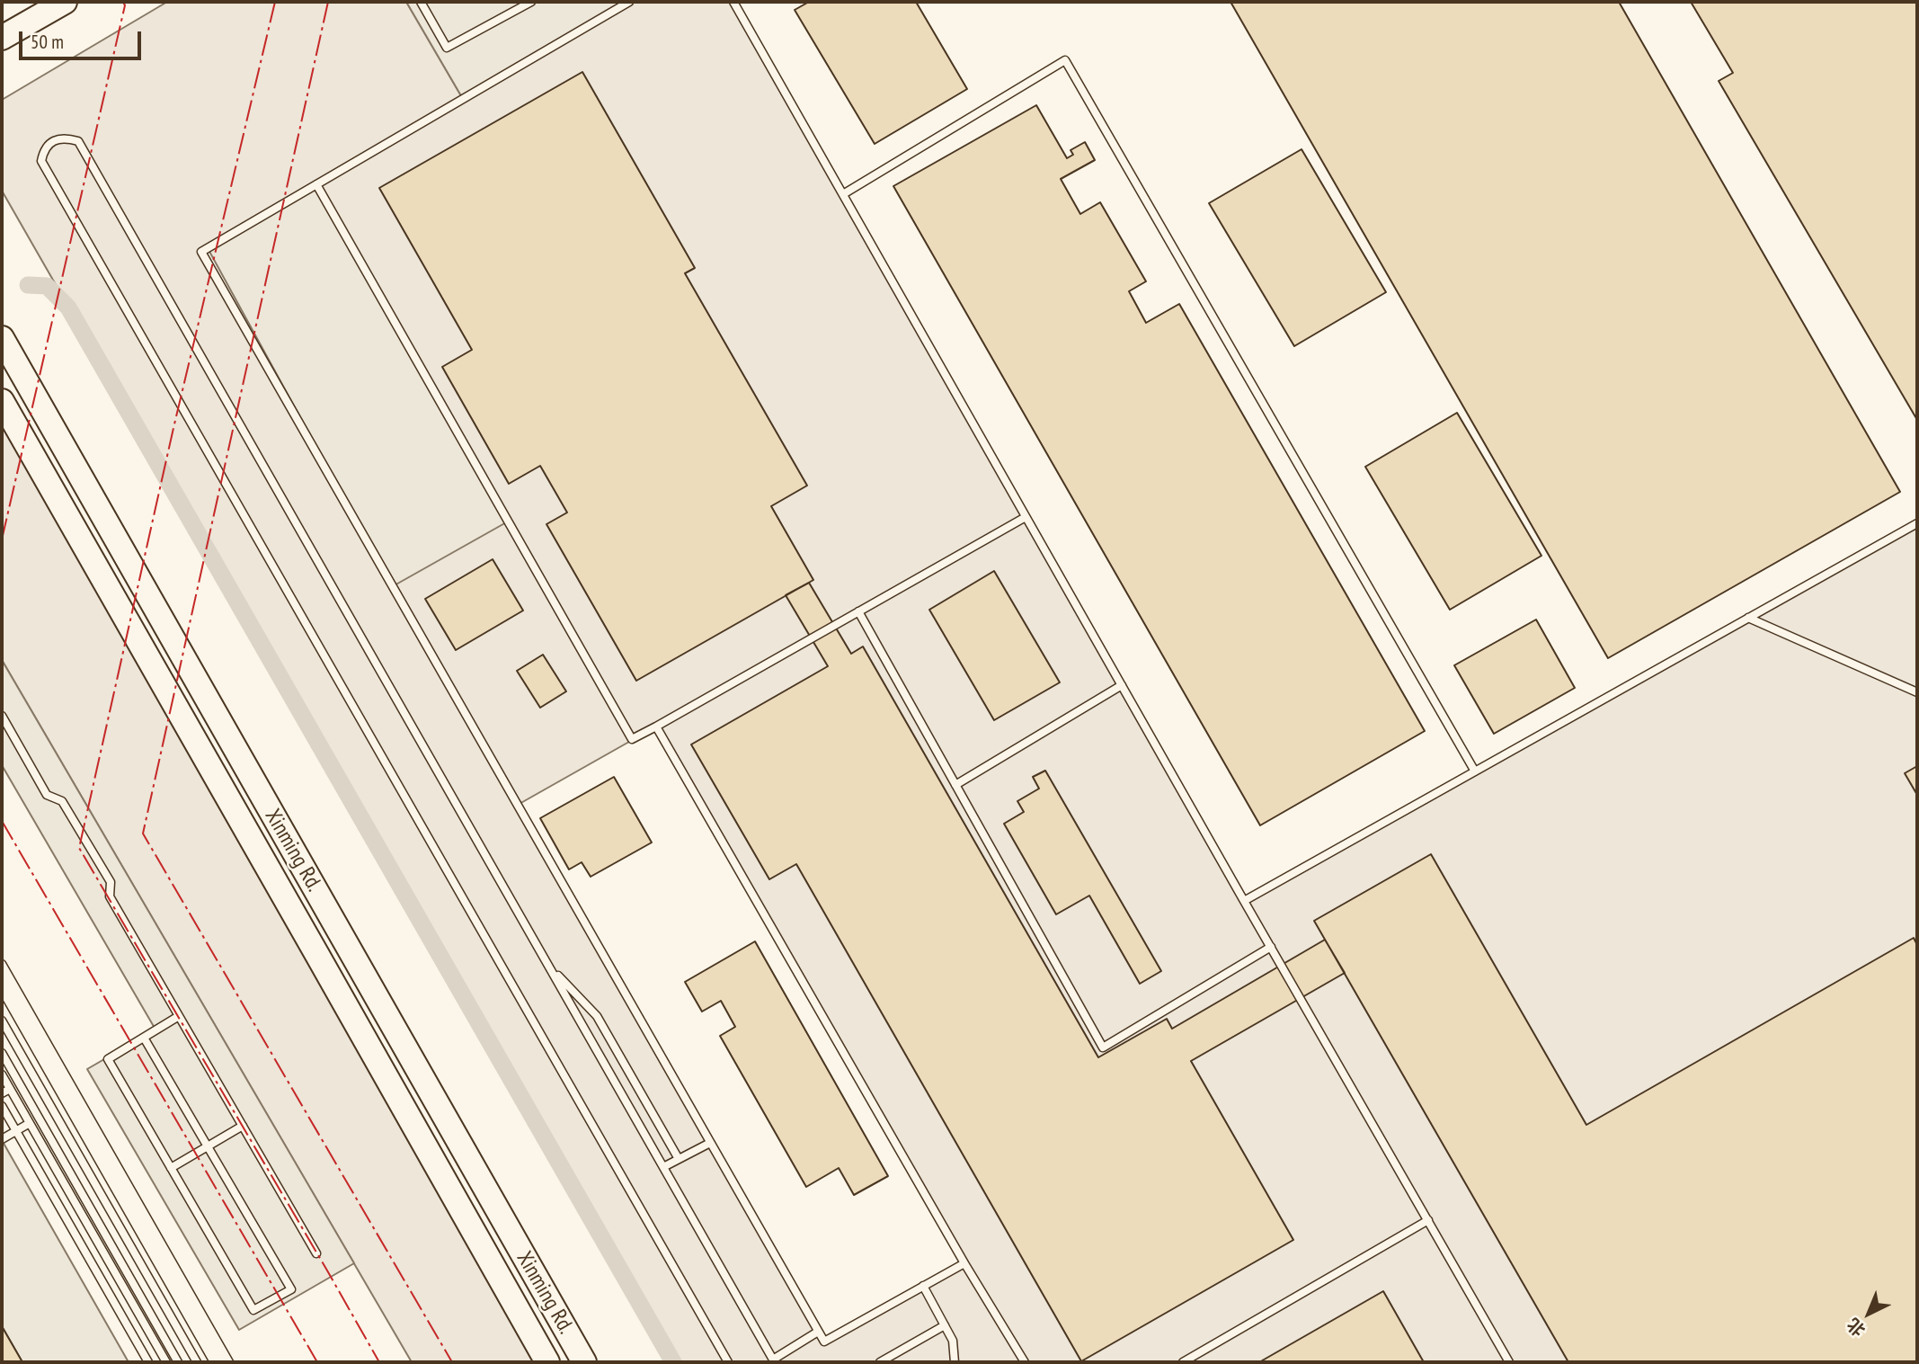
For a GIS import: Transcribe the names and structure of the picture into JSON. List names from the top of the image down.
{
  "streets": {
    "main road": ["Xinming Rd."]
  },
  "scale_bar": "50 m",
  "north": "bottom left"
}
